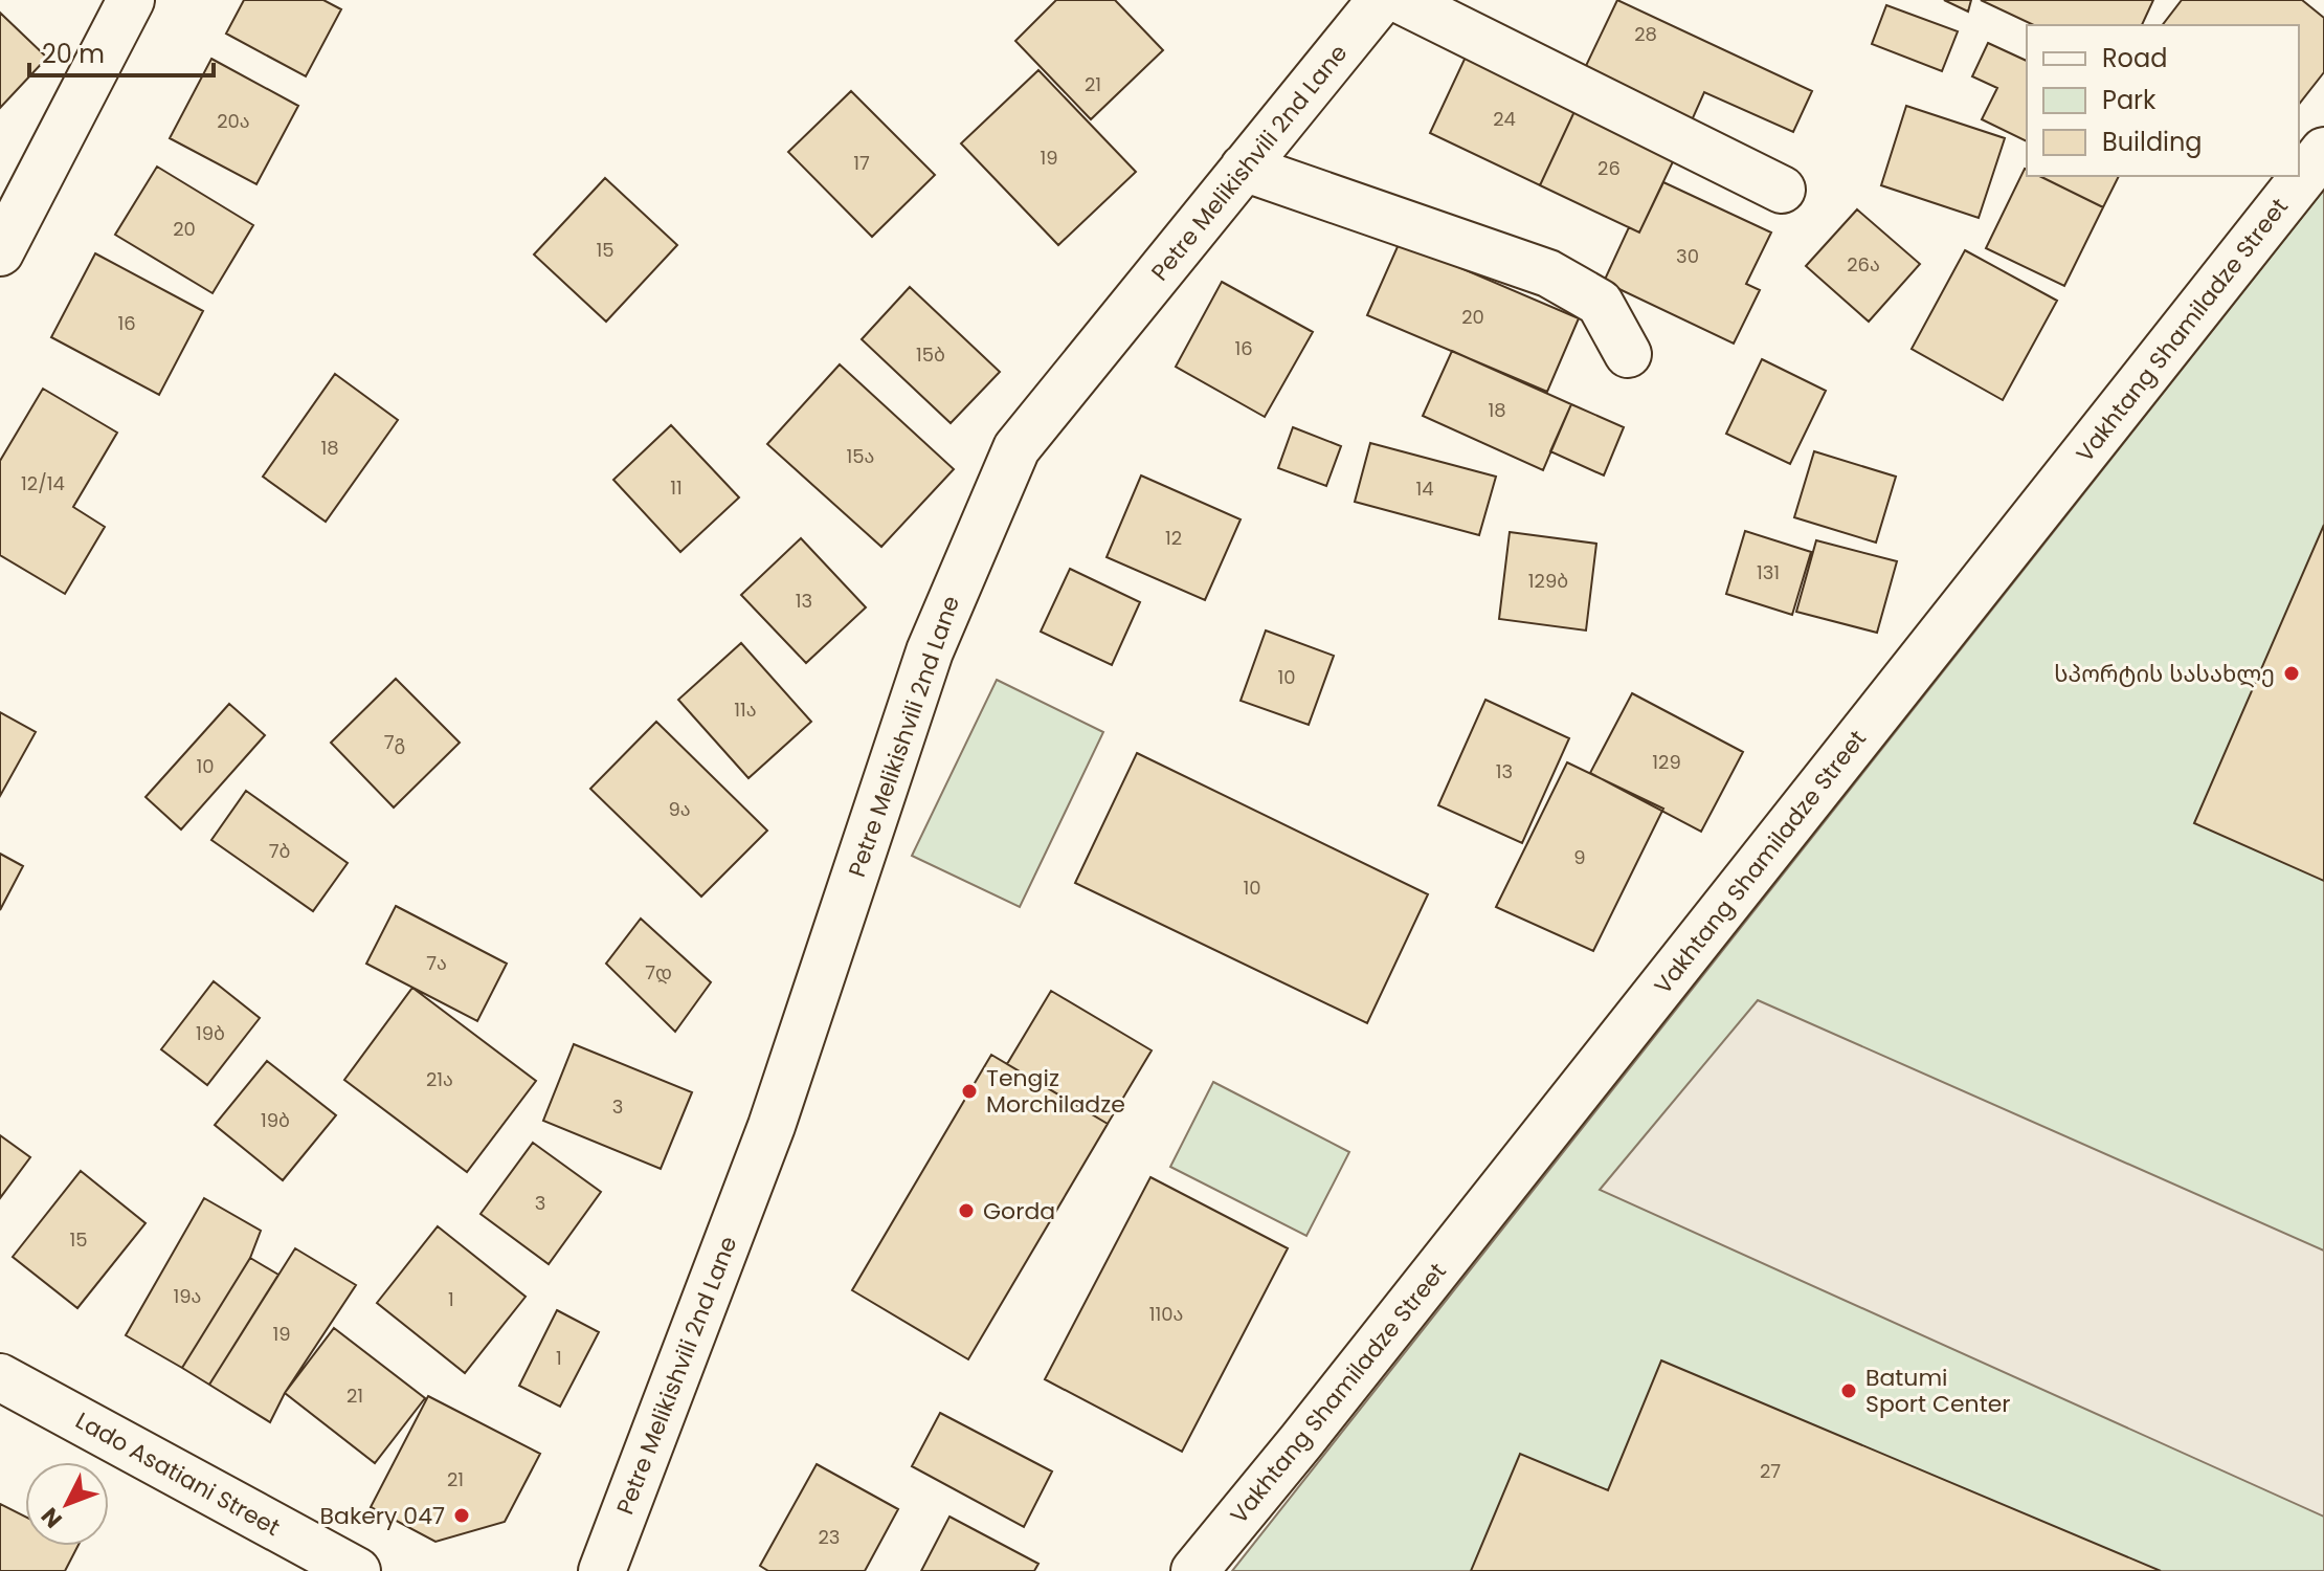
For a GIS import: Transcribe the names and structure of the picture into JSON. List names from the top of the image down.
{
  "streets": {
    "street": ["Petre Melikishvili 2nd Lane", "Vakhtang Shamiladze Street", "Lado Asatiani Street"]
  },
  "places": [
    "სპორტის სასახლე",
    "Tengiz Morchiladze",
    "Gorda",
    "Batumi Sport Center",
    "Bakery 047"
  ],
  "house_numbers": [
    "28",
    "21",
    "24",
    "20ა",
    "19",
    "17",
    "26",
    "20",
    "15",
    "30",
    "26ა",
    "20",
    "16",
    "16",
    "15ბ",
    "18",
    "18",
    "15ა",
    "12/14",
    "11",
    "14",
    "12",
    "131",
    "129ბ",
    "13",
    "10",
    "11ა",
    "7გ",
    "129",
    "10",
    "13",
    "9ა",
    "7ბ",
    "9",
    "10",
    "7ა",
    "7დ",
    "19ბ",
    "21ა",
    "3",
    "19ბ",
    "3",
    "15",
    "19ა",
    "1",
    "110ა",
    "19",
    "1",
    "21",
    "27",
    "21",
    "23"
  ],
  "legend": ["Road", "Park", "Building"],
  "scale_bar": "20 m",
  "north": "bottom left"
}
